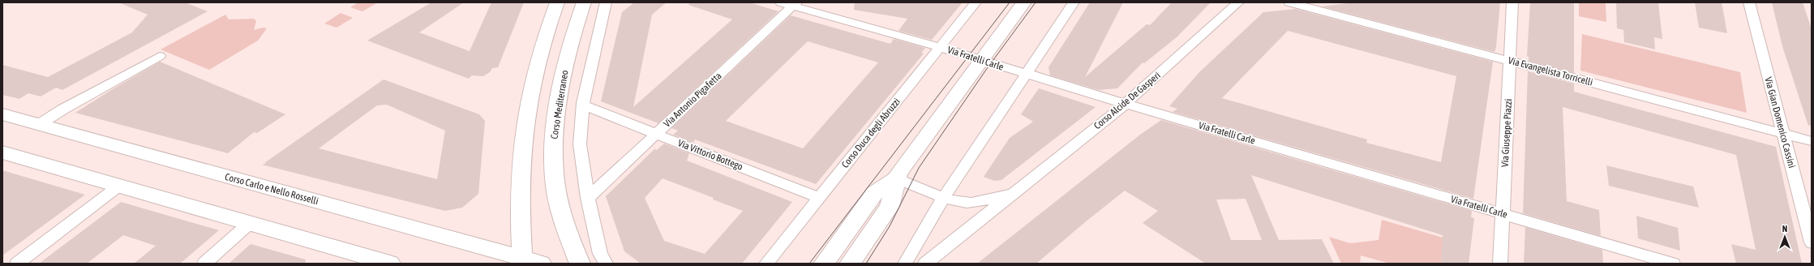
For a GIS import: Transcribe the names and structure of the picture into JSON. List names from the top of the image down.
{
  "streets": {
    "main road": ["Corso Mediterraneo", "Corso Carlo e Nello Rosselli"],
    "street": [
      "Via Fratelli Carle",
      "Via Evangelista Torricelli",
      "Via Antonio Pigafetta",
      "Corso Alcide De Gasperi",
      "Via Gian Domenico Cassini",
      "Corso Duca degli Abruzzi",
      "Via Giuseppe Piazzi",
      "Via Vittorio Bottego"
    ]
  },
  "crossings": [
    ["Via Fratelli Carle", "Via Antonio Pigafetta"],
    ["Via Fratelli Carle", "Corso Alcide De Gasperi"],
    ["Via Fratelli Carle", "Corso Duca degli Abruzzi"],
    ["Via Fratelli Carle", "Via Giuseppe Piazzi"],
    ["Via Evangelista Torricelli", "Via Gian Domenico Cassini"],
    ["Via Evangelista Torricelli", "Via Giuseppe Piazzi"],
    ["Via Antonio Pigafetta", "Via Vittorio Bottego"],
    ["Corso Duca degli Abruzzi", "Via Vittorio Bottego"]
  ],
  "north": "top"
}
